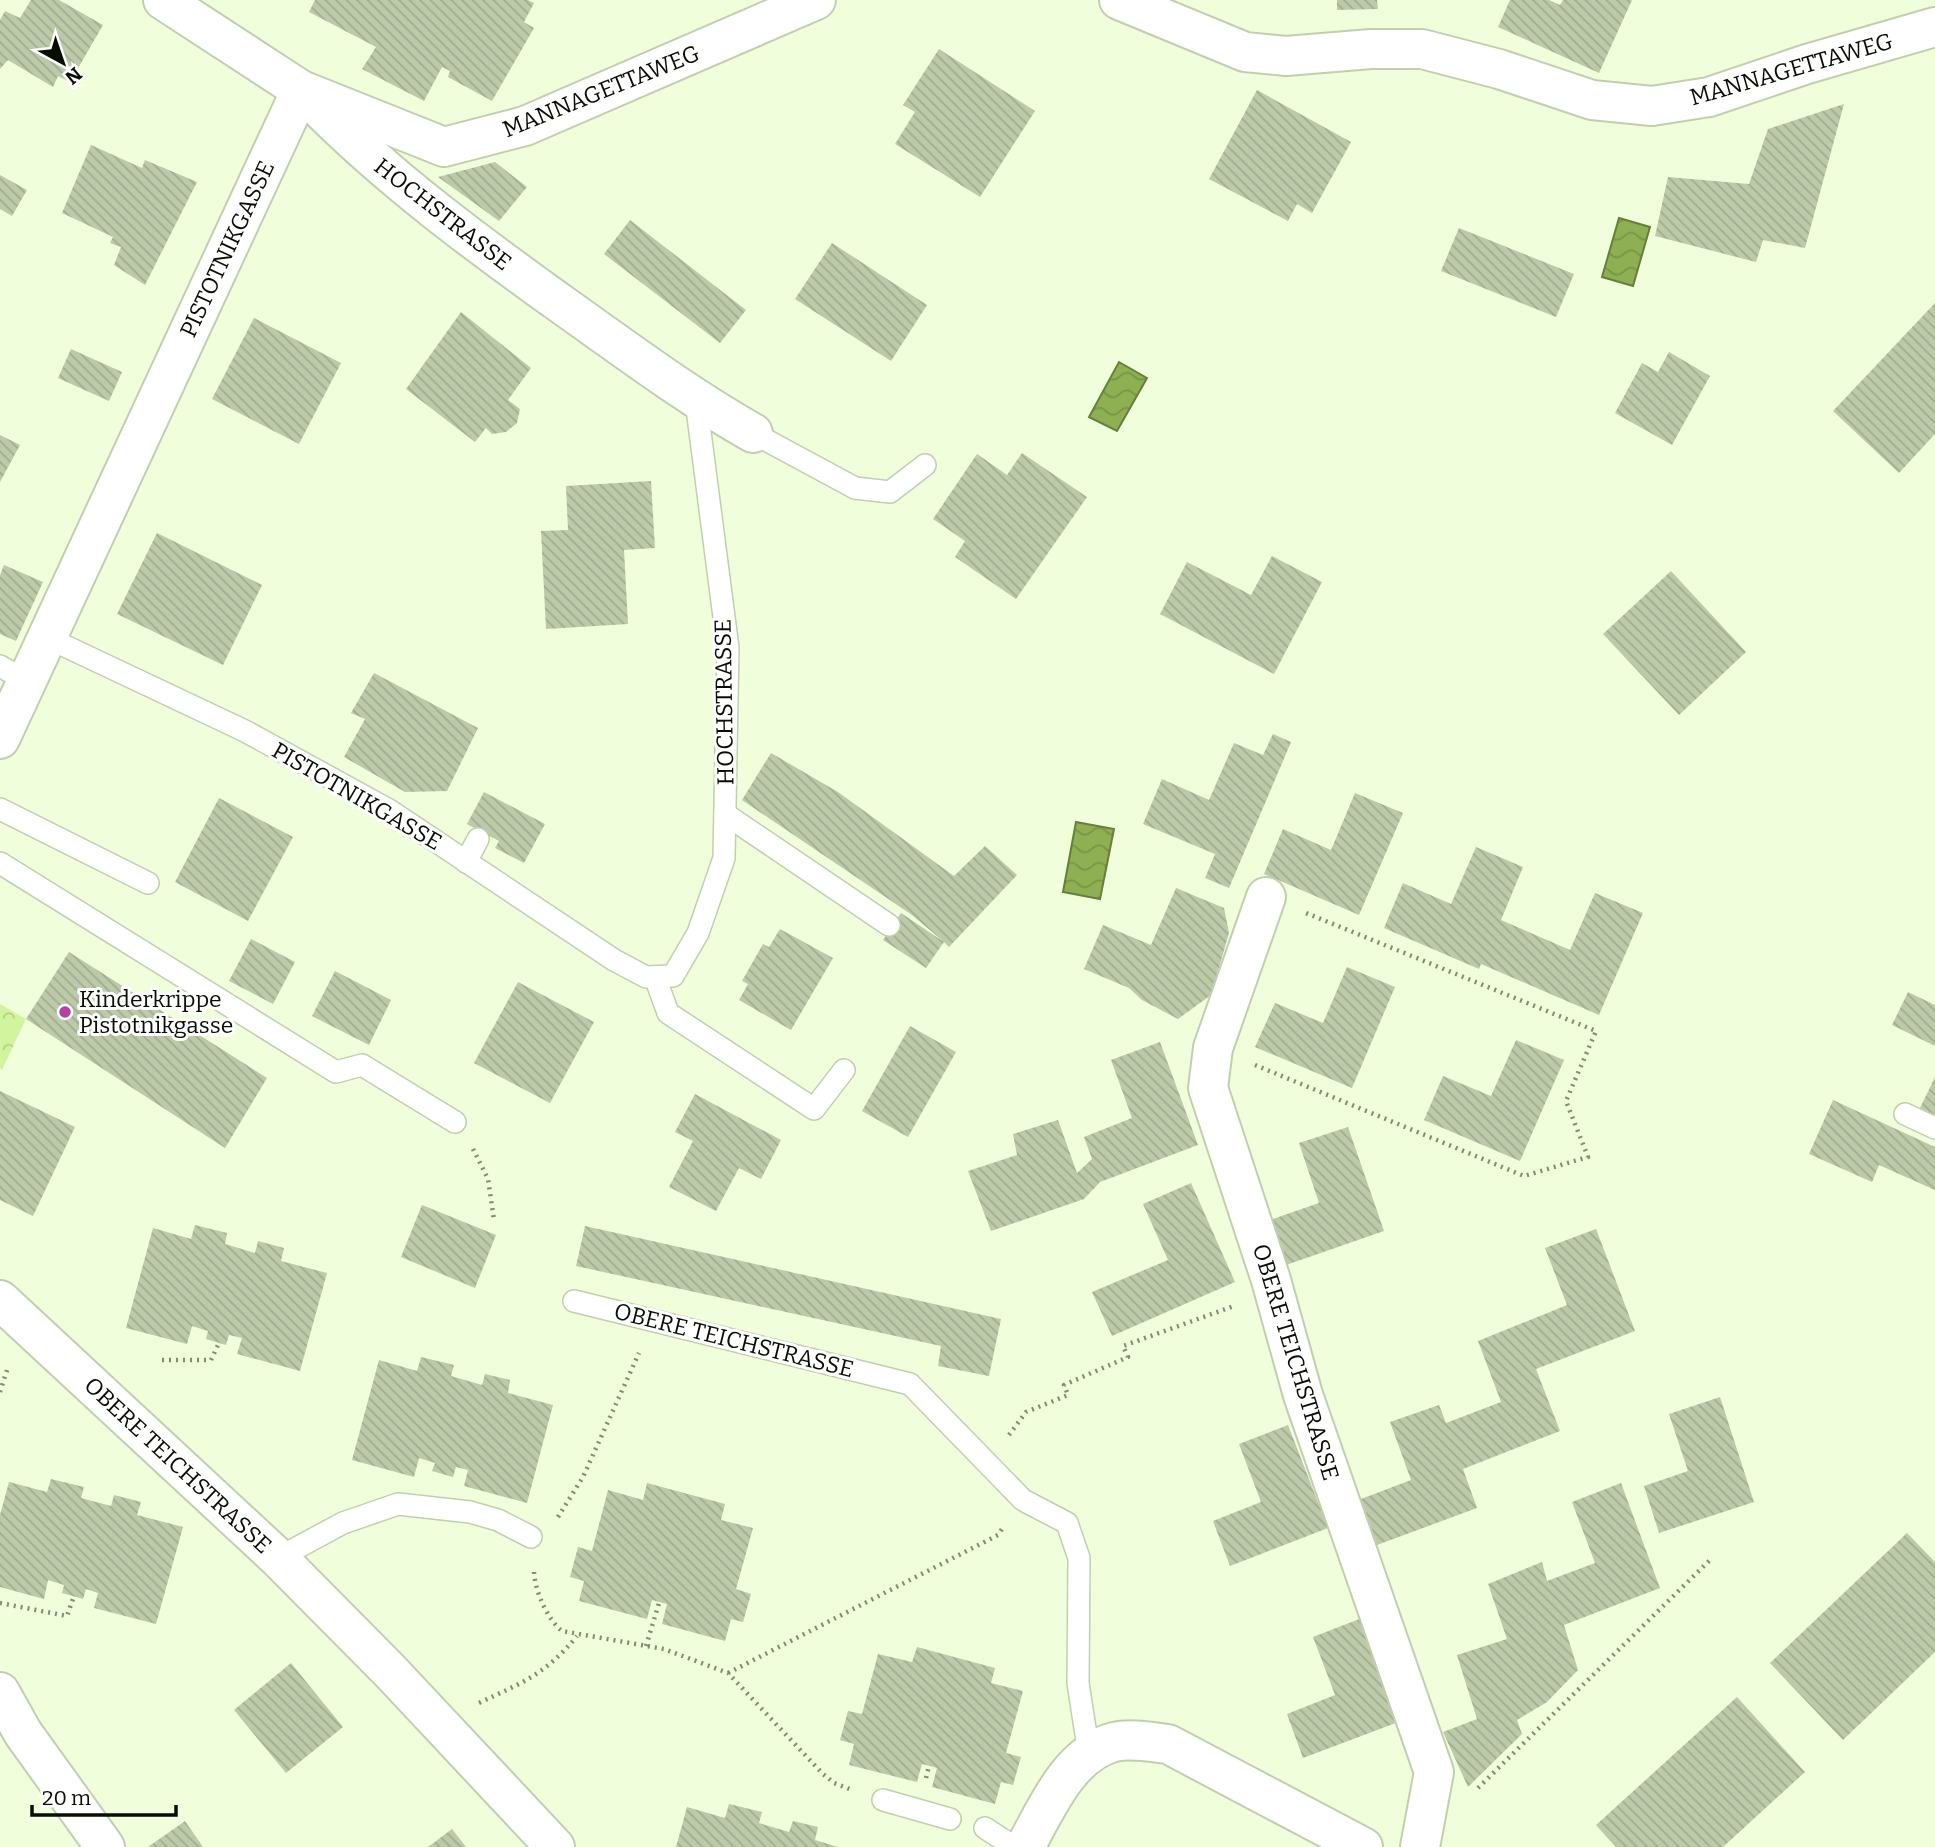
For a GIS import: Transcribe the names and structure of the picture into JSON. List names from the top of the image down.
{
  "streets": {
    "street": [
      "MANNAGETTAWEG",
      "HOCHSTRASSE",
      "PISTOTNIKGASSE",
      "OBERE TEICHSTRASSE"
    ]
  },
  "crossings": [
    ["MANNAGETTAWEG", "HOCHSTRASSE"],
    ["MANNAGETTAWEG", "PISTOTNIKGASSE"],
    ["HOCHSTRASSE", "PISTOTNIKGASSE"]
  ],
  "places": ["Kinderkrippe Pistotnikgasse"],
  "scale_bar": "20 m",
  "north": "bottom right"
}
